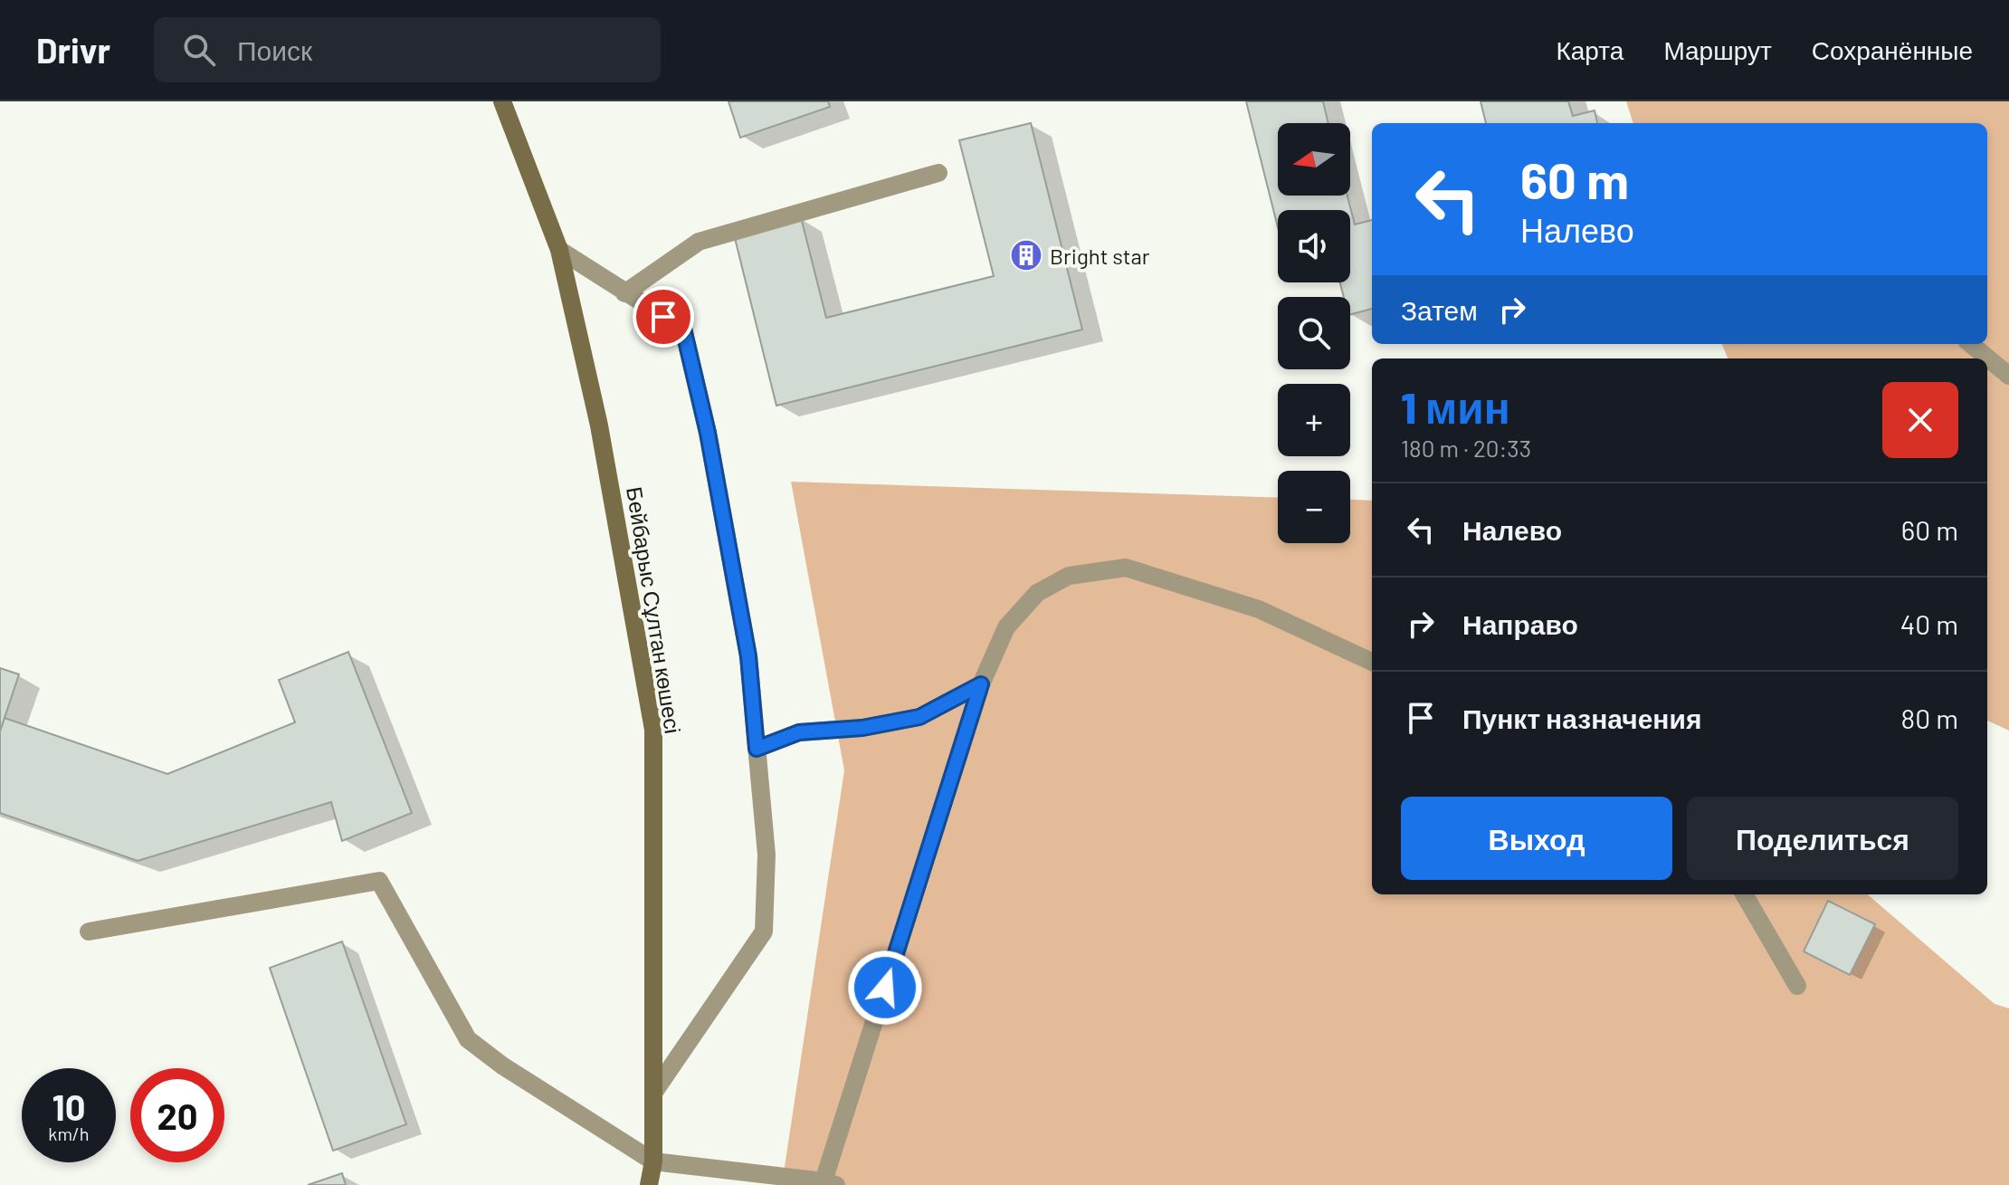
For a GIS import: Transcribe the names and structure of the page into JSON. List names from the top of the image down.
{
  "streets": {
    "street": ["Бейбарыс Сұлтан көшесі"]
  },
  "places": {
    "building": ["Bright star"]
  },
  "north": "left",
  "page": {
    "header": "Drivr",
    "search": "Поиск",
    "nav": ["Карта", "Маршрут", "Сохранённые"],
    "map_buttons": ["+", "−"],
    "turn": ["60 m", "Налево"],
    "then": "Затем",
    "heading": ["1 мин", "180 m · 20:33"],
    "list": [
      {
        "name": "Налево",
        "value": "60 m"
      },
      {
        "name": "Направо",
        "value": "40 m"
      },
      {
        "name": "Пункт назначения",
        "value": "80 m"
      }
    ],
    "buttons": ["Выход", "Поделиться"],
    "speed": "10 km/h",
    "limit": "20"
  }
}
